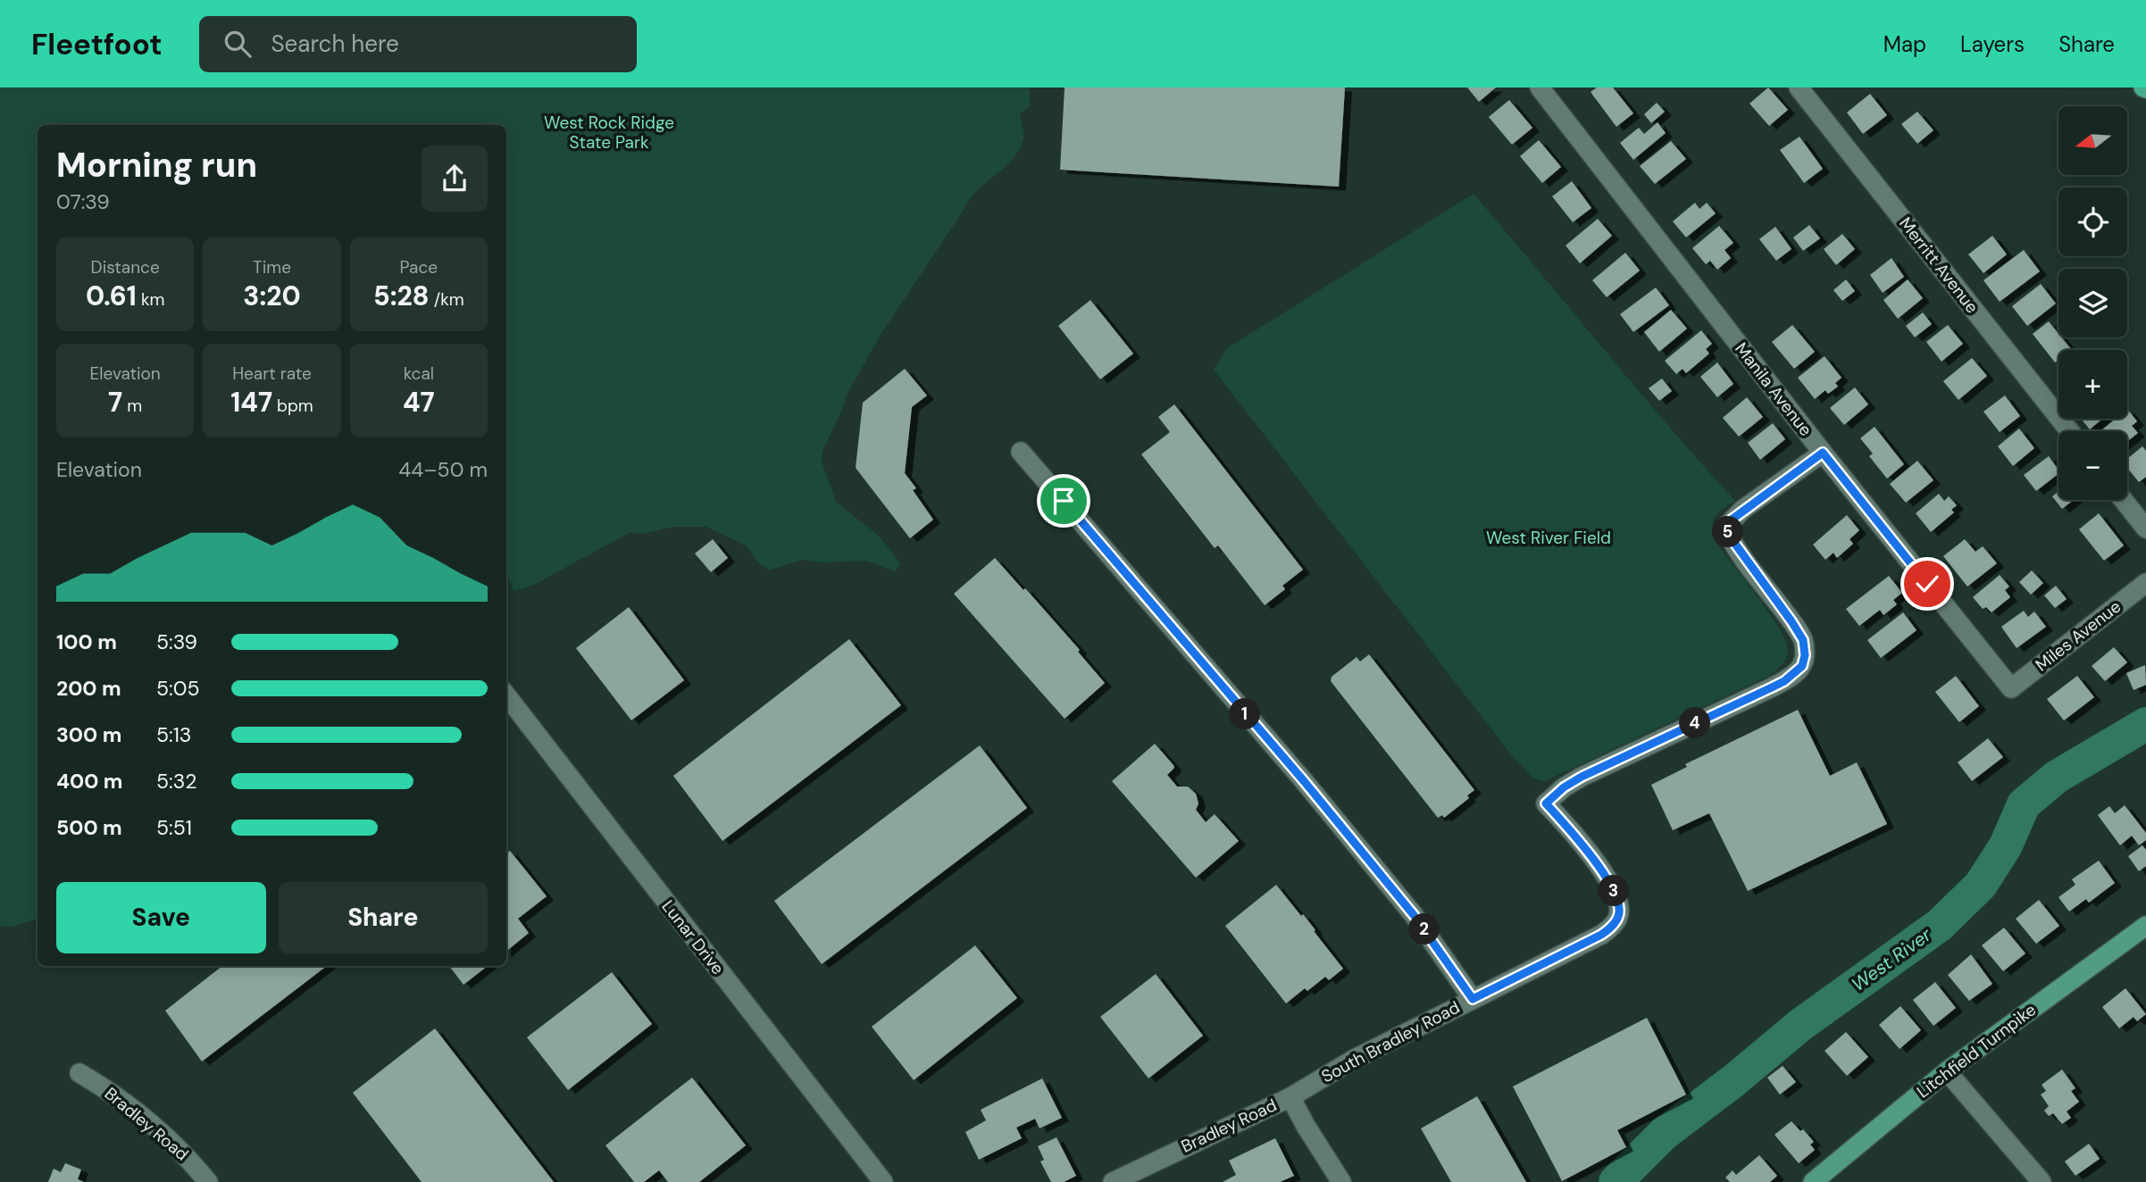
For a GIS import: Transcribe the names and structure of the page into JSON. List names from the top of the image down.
{
  "streets": {
    "main road": ["Litchfield Turnpike"],
    "street": [
      "Merritt Avenue",
      "Manila Avenue",
      "Miles Avenue",
      "Lunar Drive",
      "South Bradley Road",
      "Bradley Road"
    ]
  },
  "crossings": [
    ["Manila Avenue", "Miles Avenue"],
    ["Manila Avenue", "South Bradley Road"],
    ["South Bradley Road", "Bradley Road"]
  ],
  "water": ["West River"],
  "parks": ["West Rock Ridge State Park", "West River Field"],
  "north": "left",
  "page": {
    "header": "Fleetfoot",
    "search": "Search here",
    "nav": ["Map", "Layers", "Share"],
    "map_buttons": ["+", "−"],
    "heading": ["Morning run", "07:39"],
    "stats": [
      ["Distance", "0.61 km"],
      ["Time", "3:20"],
      ["Pace", "5:28 /km"],
      ["Elevation", "7 m"],
      ["Heart rate", "147 bpm"],
      ["kcal", "47"]
    ],
    "chart": ["Elevation", "44–50 m"],
    "pins": [
      "5",
      "1",
      "4",
      "3",
      "2"
    ],
    "list": [
      {
        "name": "100 m",
        "note": "5:39"
      },
      {
        "name": "200 m",
        "note": "5:05"
      },
      {
        "name": "300 m",
        "note": "5:13"
      },
      {
        "name": "400 m",
        "note": "5:32"
      },
      {
        "name": "500 m",
        "note": "5:51"
      }
    ],
    "buttons": ["Save", "Share"]
  }
}
